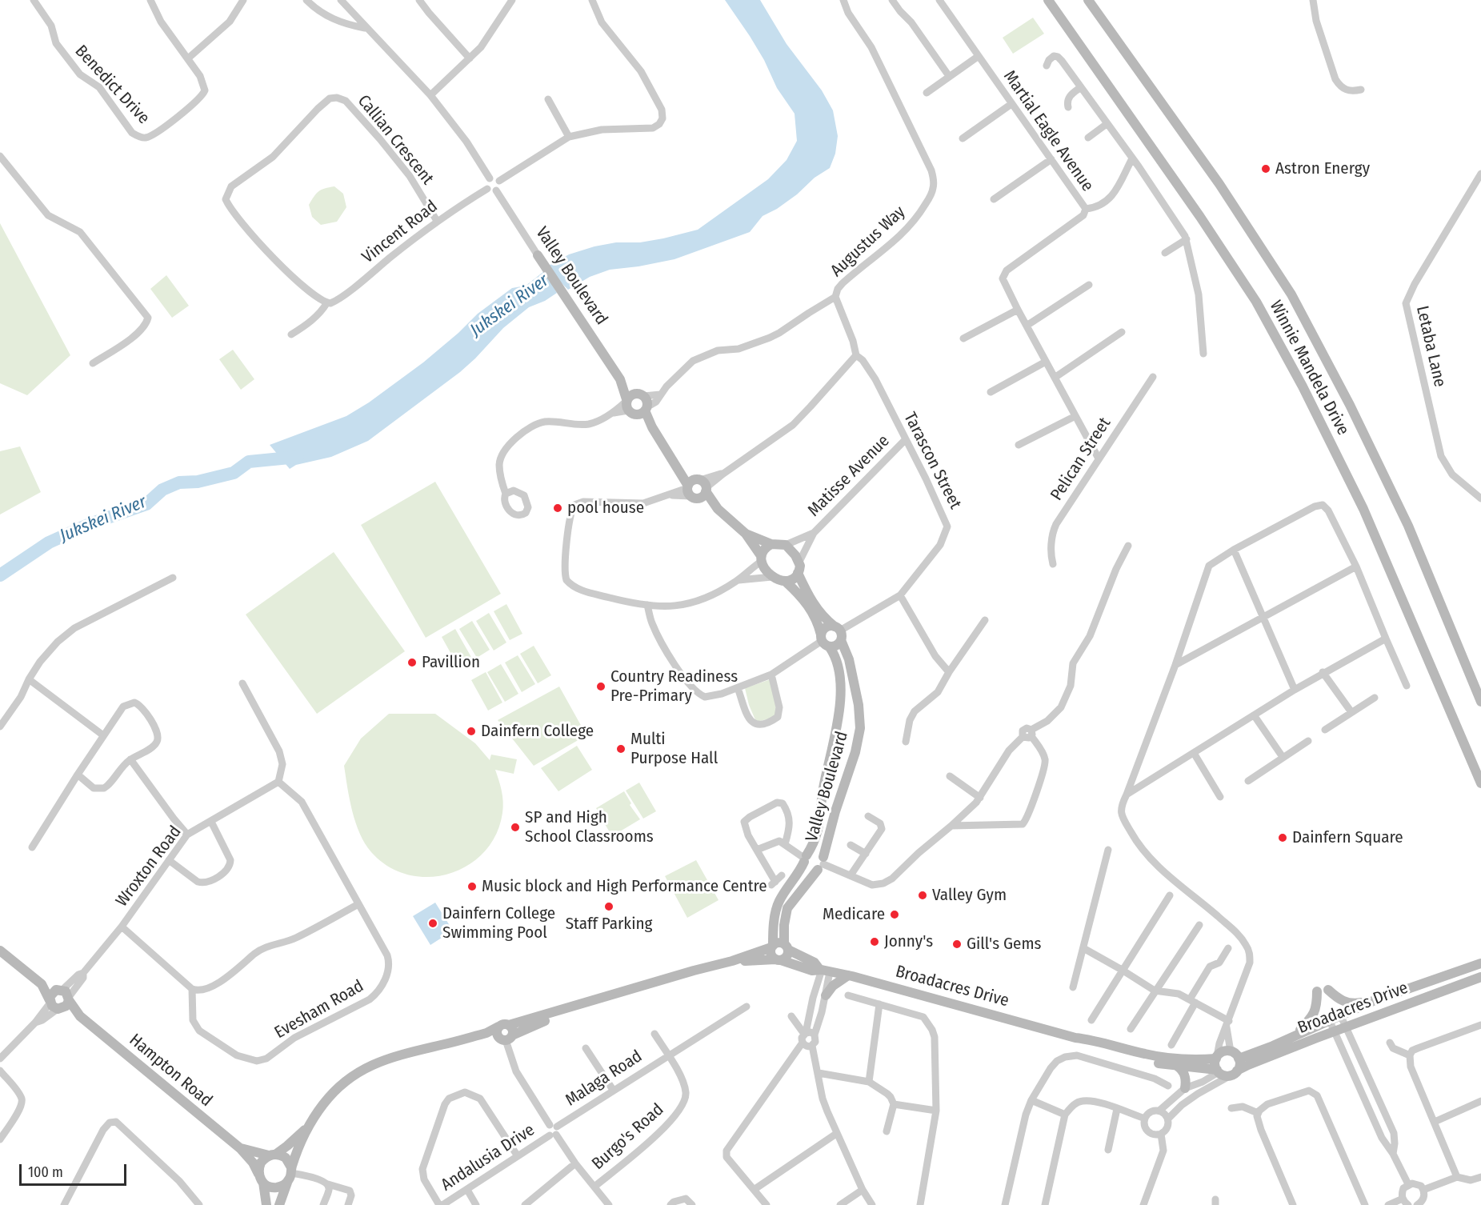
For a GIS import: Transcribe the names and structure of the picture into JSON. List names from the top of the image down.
{
  "streets": {
    "street": [
      "Benedict Drive",
      "Martial Eagle Avenue",
      "Callian Crescent",
      "Vincent Road",
      "Augustus Way",
      "Valley Boulevard",
      "Letaba Lane",
      "Winnie Mandela Drive",
      "Pelican Street",
      "Tarascon Street",
      "Matisse Avenue",
      "Wroxton Road",
      "Broadacres Drive",
      "Evesham Road",
      "Hampton Road",
      "Malaga Road",
      "Burgo's Road",
      "Andalusia Drive"
    ]
  },
  "crossings": [
    ["Martial Eagle Avenue", "Pelican Street"],
    ["Callian Crescent", "Vincent Road"],
    ["Vincent Road", "Valley Boulevard"],
    ["Augustus Way", "Valley Boulevard"],
    ["Augustus Way", "Tarascon Street"],
    ["Valley Boulevard", "Tarascon Street"],
    ["Valley Boulevard", "Matisse Avenue"],
    ["Valley Boulevard", "Broadacres Drive"],
    ["Tarascon Street", "Matisse Avenue"],
    ["Wroxton Road", "Evesham Road"],
    ["Wroxton Road", "Hampton Road"],
    ["Malaga Road", "Burgo's Road"],
    ["Malaga Road", "Andalusia Drive"]
  ],
  "water": ["Jukskei River"],
  "places": [
    "Astron Energy",
    "pool house",
    "Pavillion",
    "Country Readiness Pre-Primary",
    "Dainfern College",
    "Multi Purpose Hall",
    "SP and High School Classrooms",
    "Dainfern Square",
    "Music block and High Performance Centre",
    "Valley Gym",
    "Staff Parking",
    "Medicare",
    "Dainfern College Swimming Pool",
    "Jonny's",
    "Gill's Gems"
  ],
  "scale_bar": "100 m"
}
